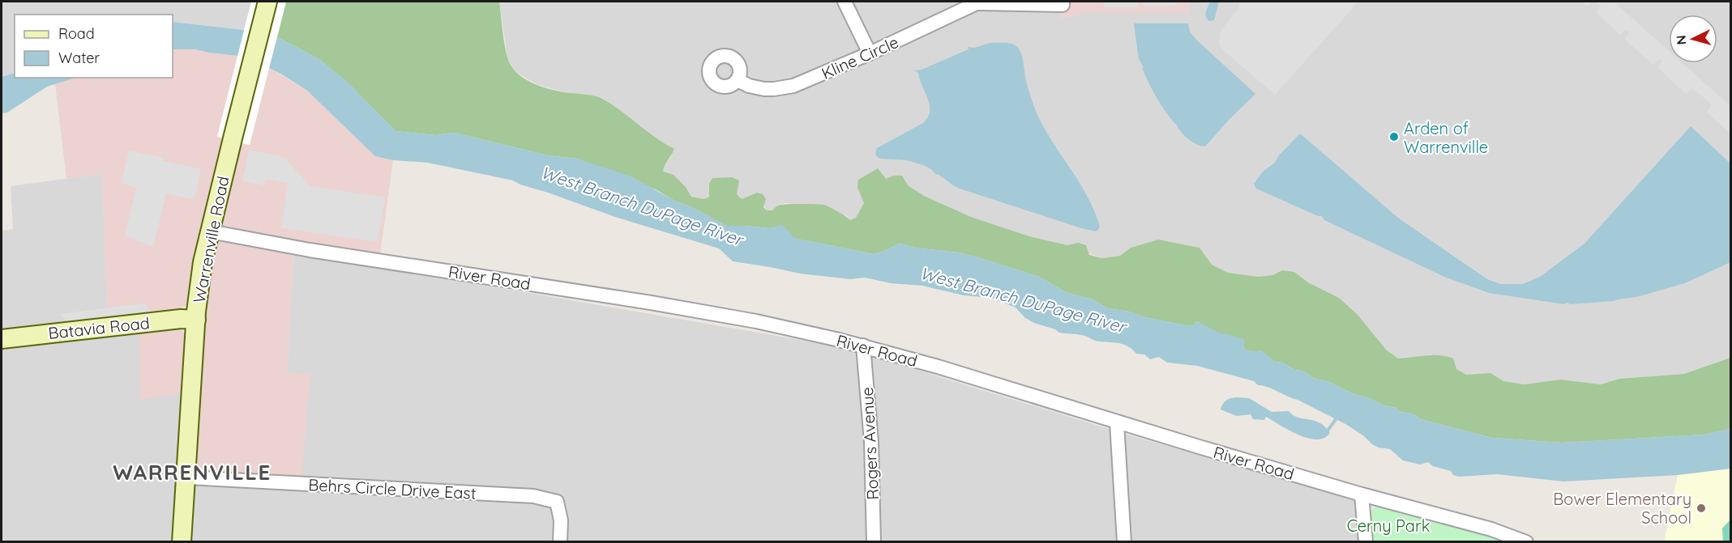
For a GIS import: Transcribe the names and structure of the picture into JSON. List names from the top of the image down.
{
  "streets": {
    "main road": ["Warrenville Road", "Batavia Road"],
    "street": [
      "Kline Circle",
      "River Road",
      "Rogers Avenue",
      "Behrs Circle Drive East"
    ]
  },
  "crossings": [
    ["Warrenville Road", "River Road"],
    ["Warrenville Road", "Batavia Road"],
    ["Warrenville Road", "Behrs Circle Drive East"],
    ["River Road", "Rogers Avenue"]
  ],
  "districts": ["WARRENVILLE"],
  "water": ["West Branch DuPage River"],
  "parks": ["Cerny Park"],
  "places": ["Arden of Warrenville", "Bower Elementary School"],
  "legend": ["Road", "Water"],
  "north": "left"
}
